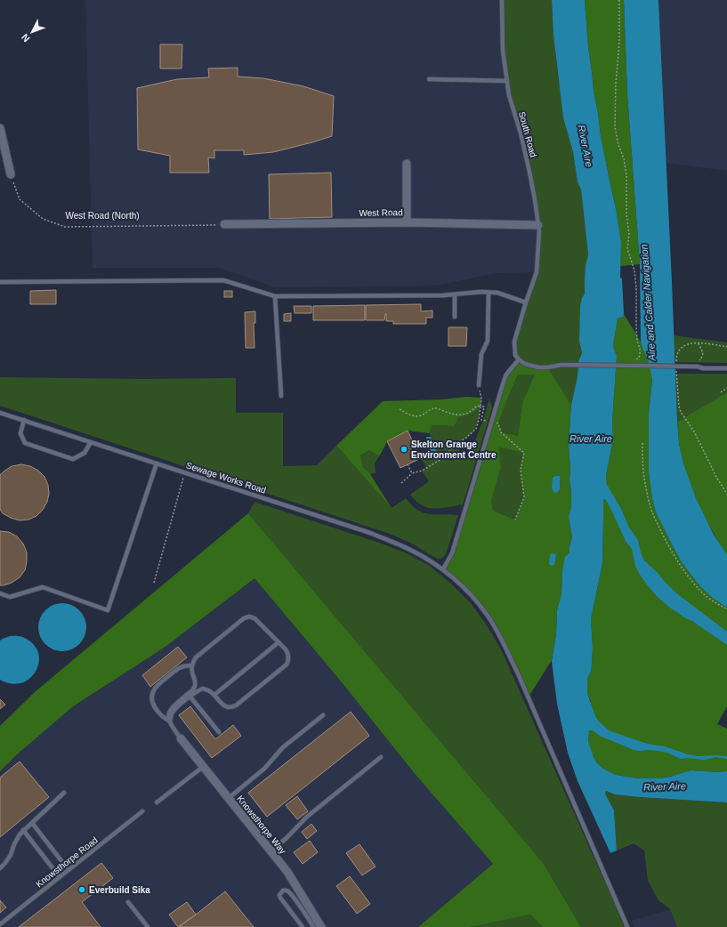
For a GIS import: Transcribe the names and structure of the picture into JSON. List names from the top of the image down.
{
  "streets": {
    "street": ["West Road", "Knowsthorpe Way"],
    "lane": ["South Road", "Sewage Works Road", "Knowsthorpe Road"],
    "path": ["West Road (North)"]
  },
  "crossings": [
    ["South Road", "West Road"],
    ["West Road", "West Road (North)"]
  ],
  "water": ["River Aire", "Aire and Calder Navigation"],
  "places": ["Skelton Grange Environment Centre", "Everbuild Sika"],
  "north": "bottom left"
}
